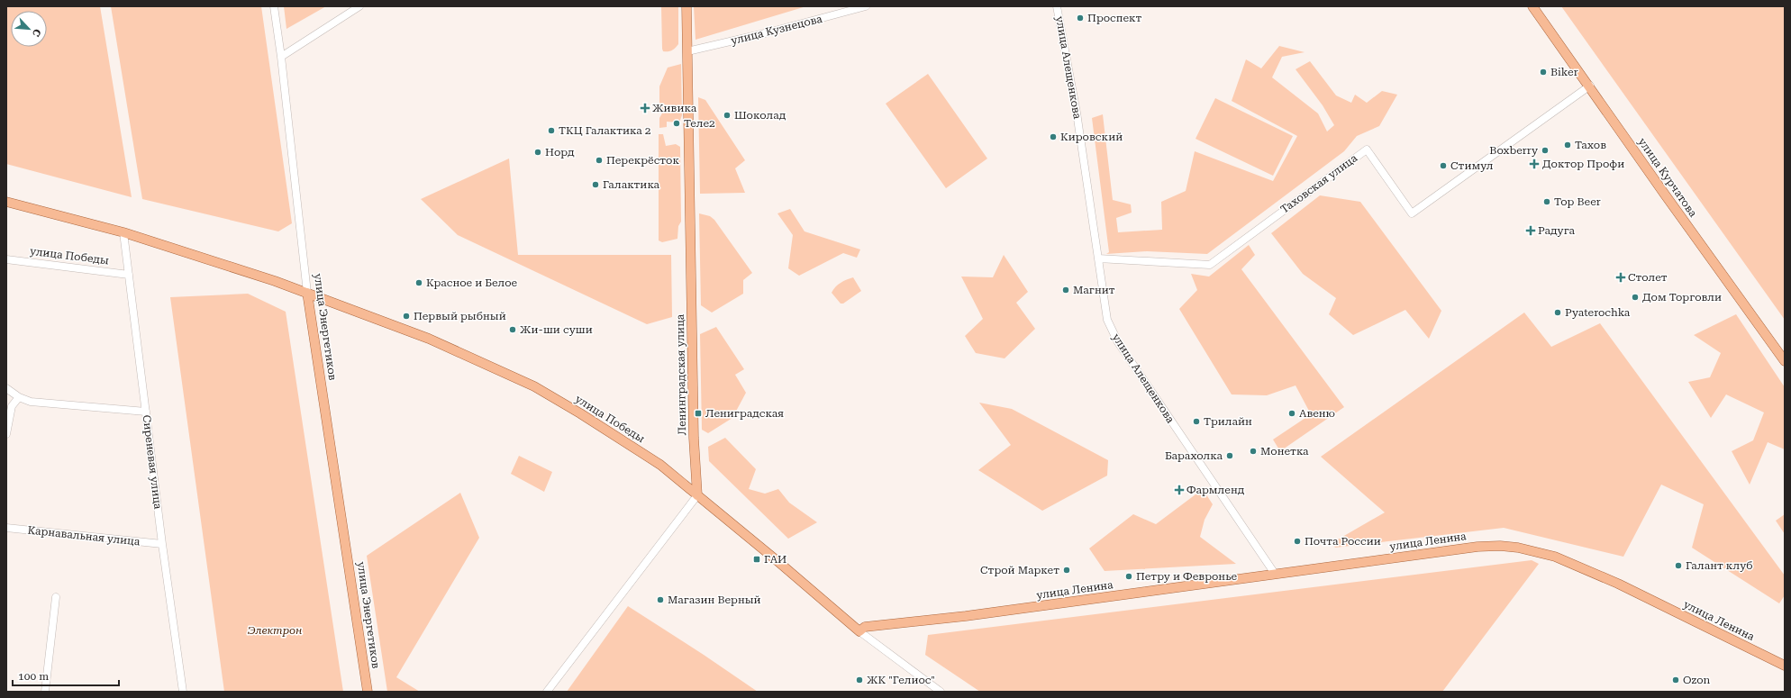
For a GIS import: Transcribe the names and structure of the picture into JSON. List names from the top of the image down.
{
  "streets": {
    "main road": [
      "улица Курчатова",
      "улица Победы",
      "улица Энергетиков",
      "Ленинградская улица",
      "улица Ленина"
    ],
    "street": [
      "улица Кузнецова",
      "улица Алещенкова",
      "Таховская улица",
      "Сиреневая улица",
      "Карнавальная улица"
    ]
  },
  "crossings": [
    ["улица Кузнецова", "Ленинградская улица"],
    ["улица Алещенкова", "Таховская улица"],
    ["улица Алещенкова", "улица Ленина"],
    ["улица Курчатова", "Таховская улица"],
    ["улица Победы", "улица Энергетиков"],
    ["улица Победы", "Ленинградская улица"],
    ["улица Победы", "Сиреневая улица"],
    ["улица Победы", "улица Ленина"],
    ["Сиреневая улица", "Карнавальная улица"]
  ],
  "parks": ["Электрон"],
  "places": {
    "other": [
      "Проспект",
      "Biker",
      "Шоколад",
      "Теле2",
      "ТКЦ Галактика 2",
      "Кировский",
      "Тахов",
      "Boxberry",
      "Норд",
      "Перекрёсток",
      "Стимул",
      "Галактика",
      "Top Beer",
      "Красное и Белое",
      "Магнит",
      "Дом Торговли",
      "Pyaterochka",
      "Первый рыбный",
      "Жи-ши суши",
      "Авеню",
      "Трилайн",
      "Монетка",
      "Барахолка",
      "Почта России",
      "Галант клуб",
      "Строй Маркет",
      "Петру и Февронье",
      "Магазин Верный",
      "ЖК \"Гелиос\"",
      "Ozon"
    ],
    "health": [
      "Живика",
      "Доктор Профи",
      "Радуга",
      "Столет",
      "Фармленд"
    ],
    "transit": ["Лениградская", "ГАИ"]
  },
  "scale_bar": "100 m",
  "north": "bottom right"
}
